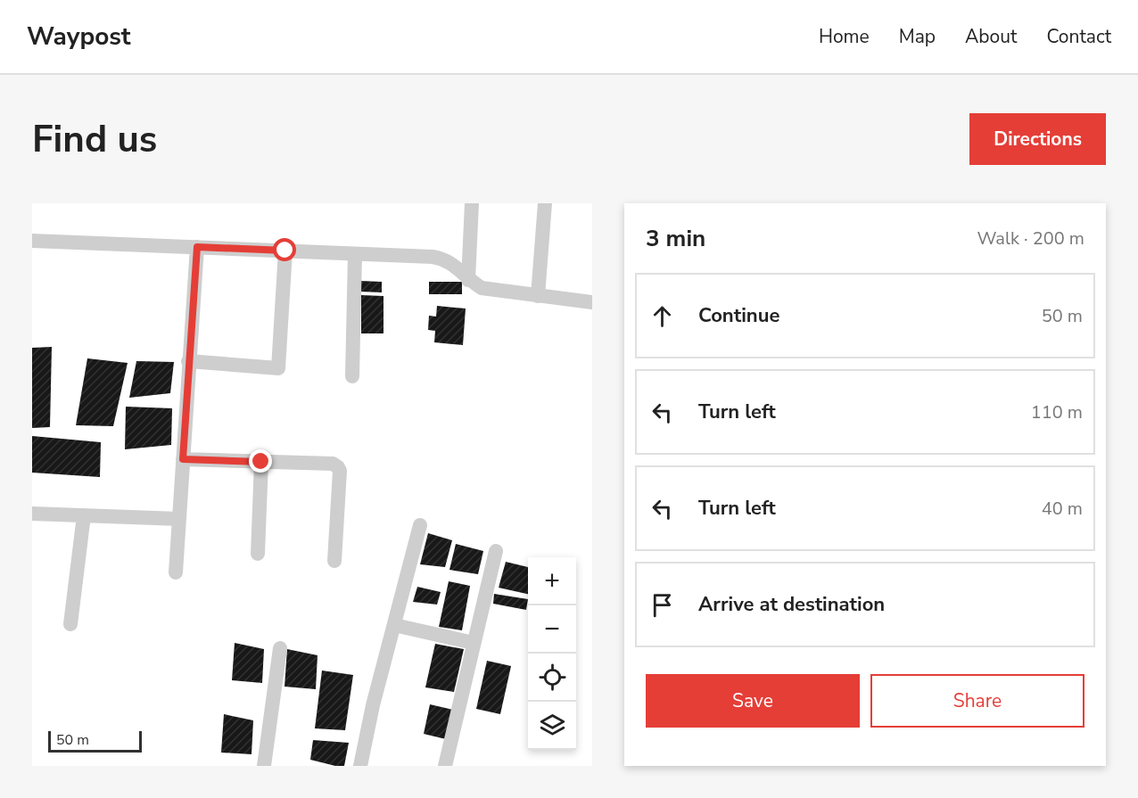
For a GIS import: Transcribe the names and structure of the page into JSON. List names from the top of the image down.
{
  "scale_bar": "50 m",
  "page": {
    "header": "Waypost",
    "nav": [
      "Home",
      "Map",
      "About",
      "Contact"
    ],
    "buttons": [
      "Directions",
      ["Save", "Share"]
    ],
    "title": "Find us",
    "heading": ["3 min", "Walk · 200 m"],
    "list": [
      ["Continue", "50 m"],
      ["Turn left", "110 m"],
      ["Turn left", "40 m"],
      "Arrive at destination"
    ],
    "map_buttons": ["+", "−"],
    "scale": "50 m"
  }
}
